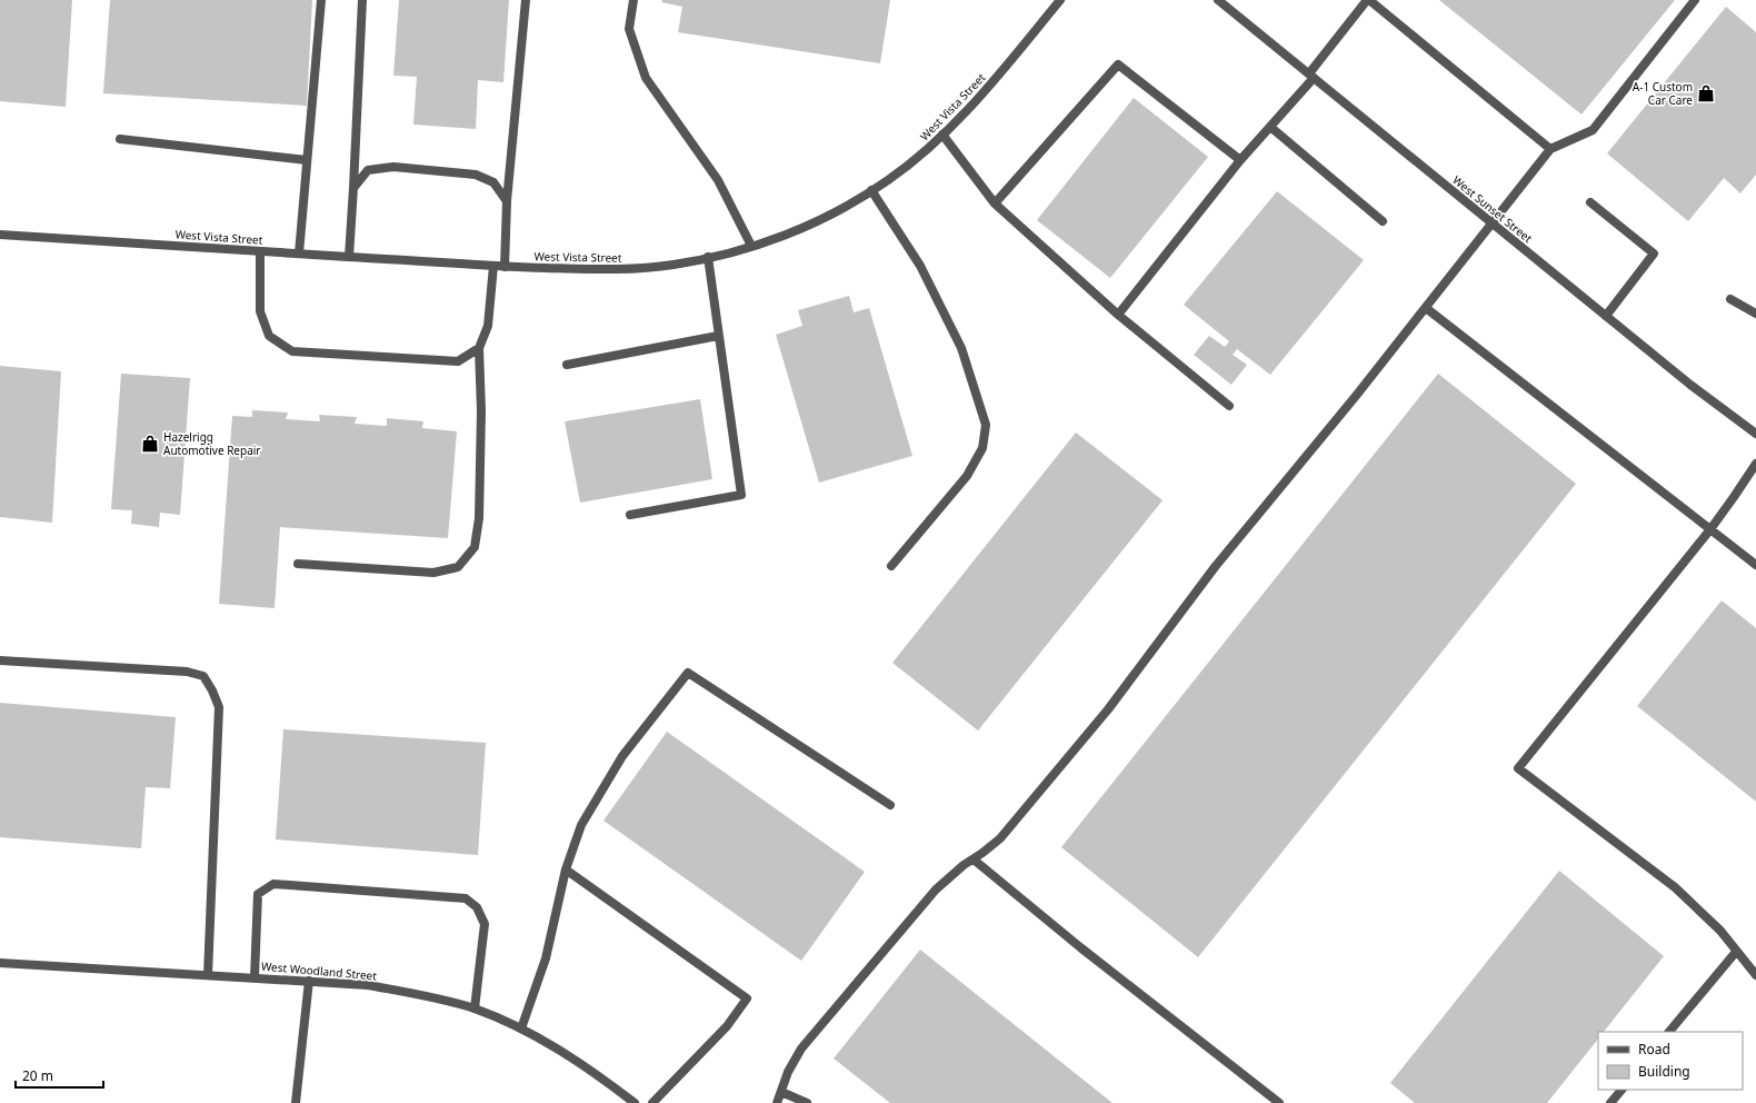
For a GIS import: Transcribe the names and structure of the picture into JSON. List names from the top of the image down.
{
  "streets": {
    "street": ["West Vista Street", "West Sunset Street", "West Woodland Street"]
  },
  "places": {
    "shop": ["A-1 Custom Car Care", "Hazelrigg Automotive Repair"]
  },
  "legend": ["Road", "Building"],
  "scale_bar": "20 m"
}
